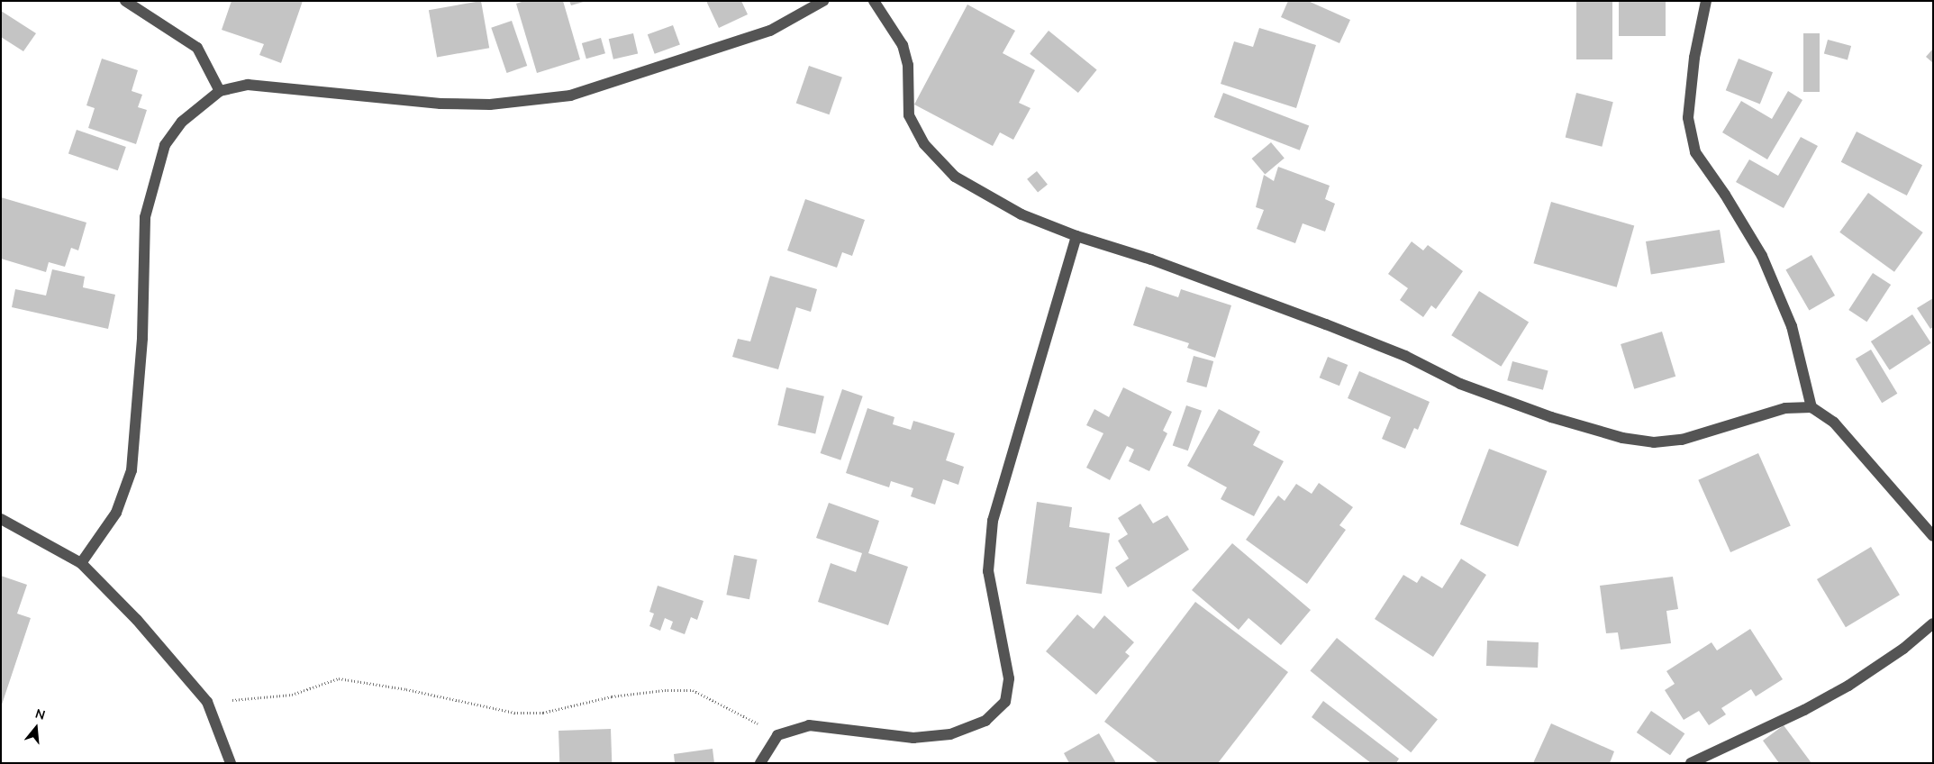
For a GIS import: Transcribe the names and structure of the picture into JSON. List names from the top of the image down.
{
  "north": "top"
}
